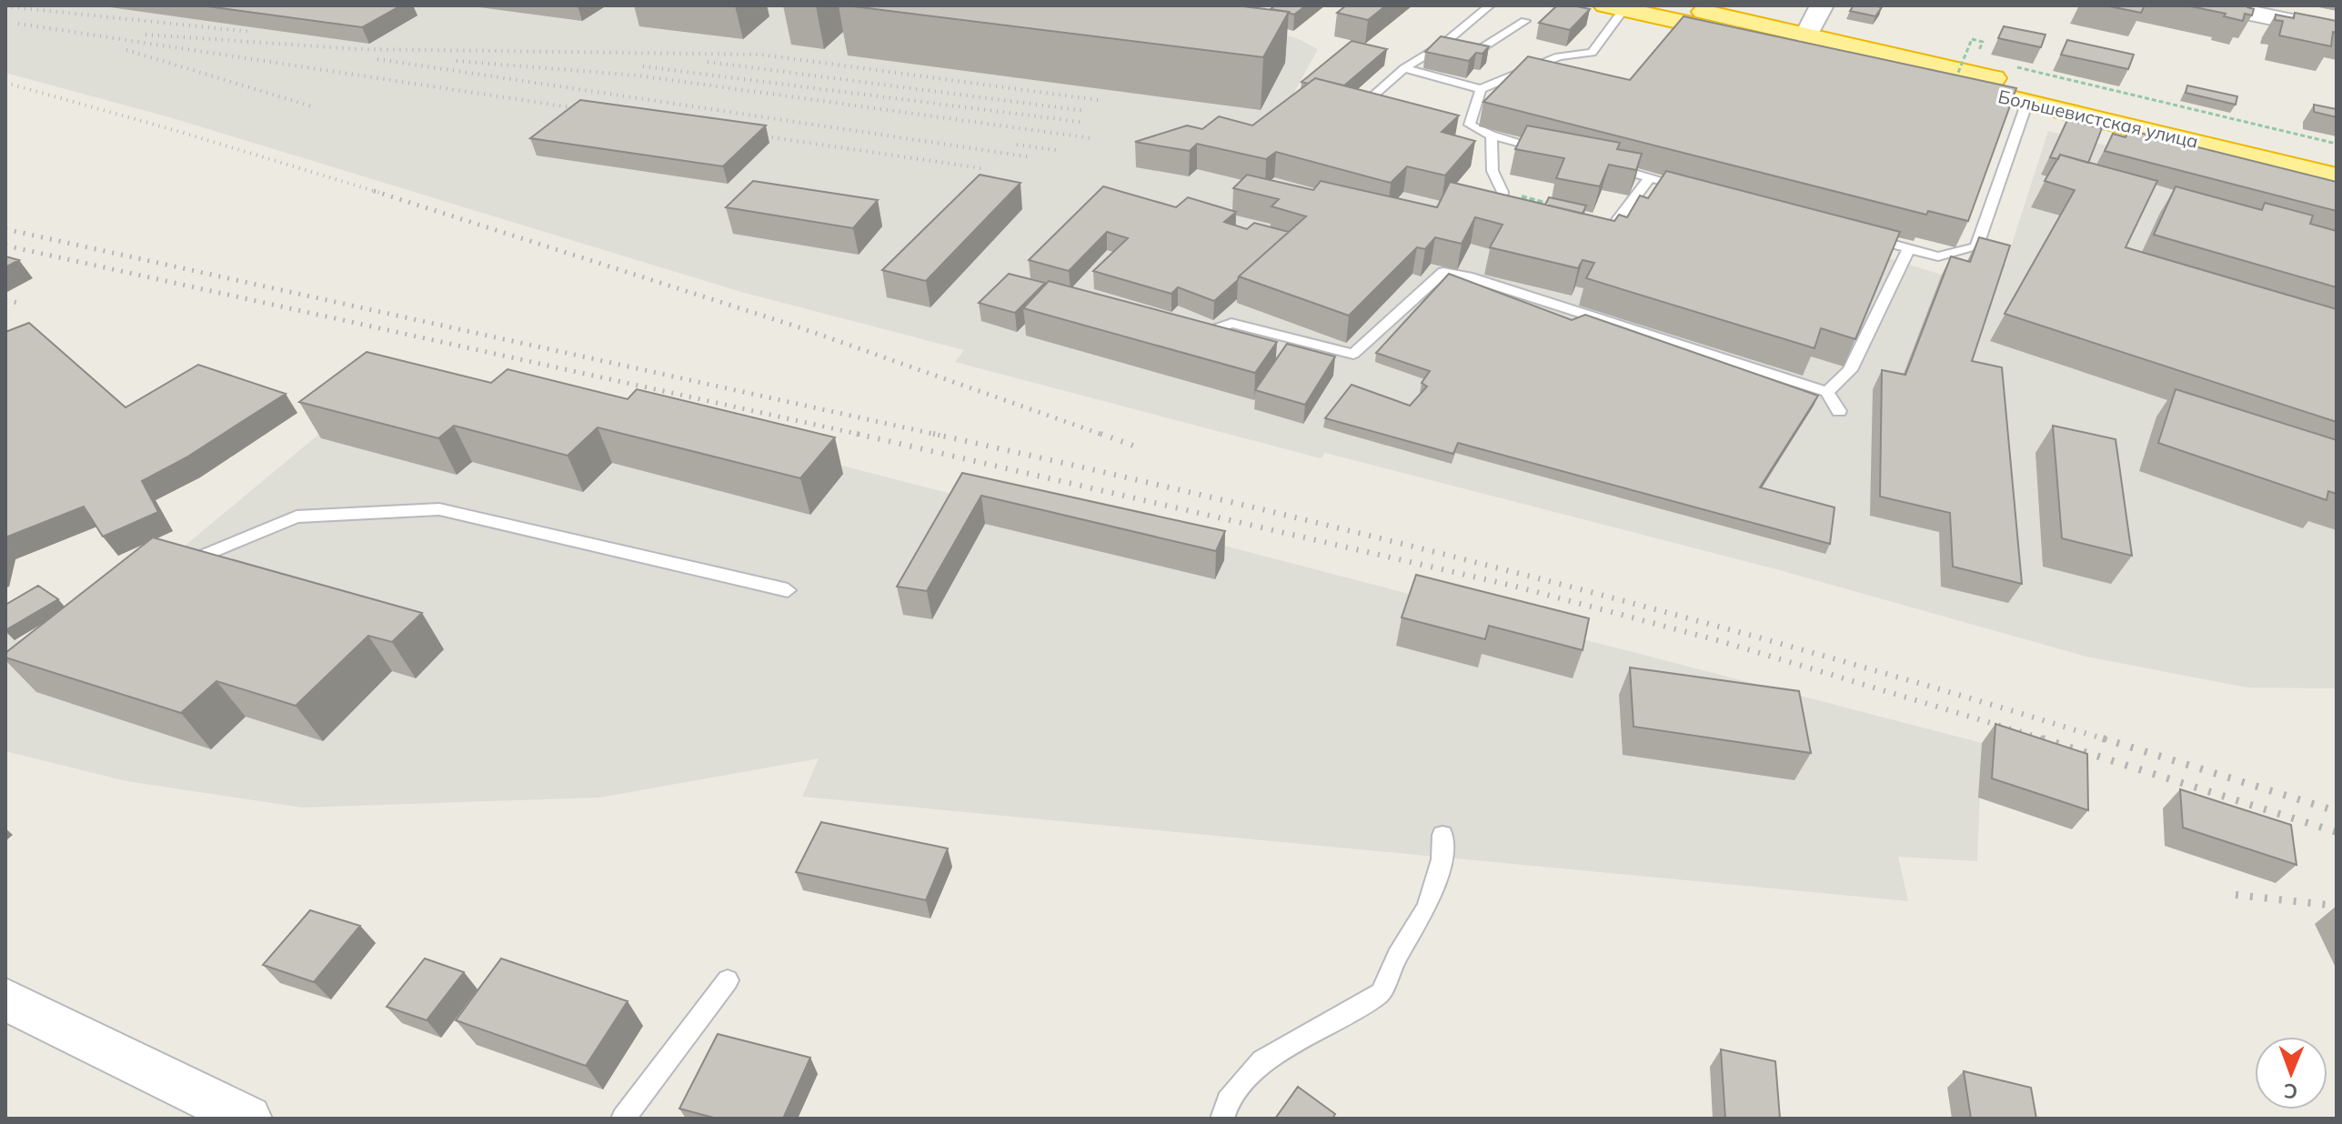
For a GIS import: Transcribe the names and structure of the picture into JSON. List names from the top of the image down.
{
  "streets": {
    "highway": ["Большевистская улица"]
  },
  "north": "bottom"
}
